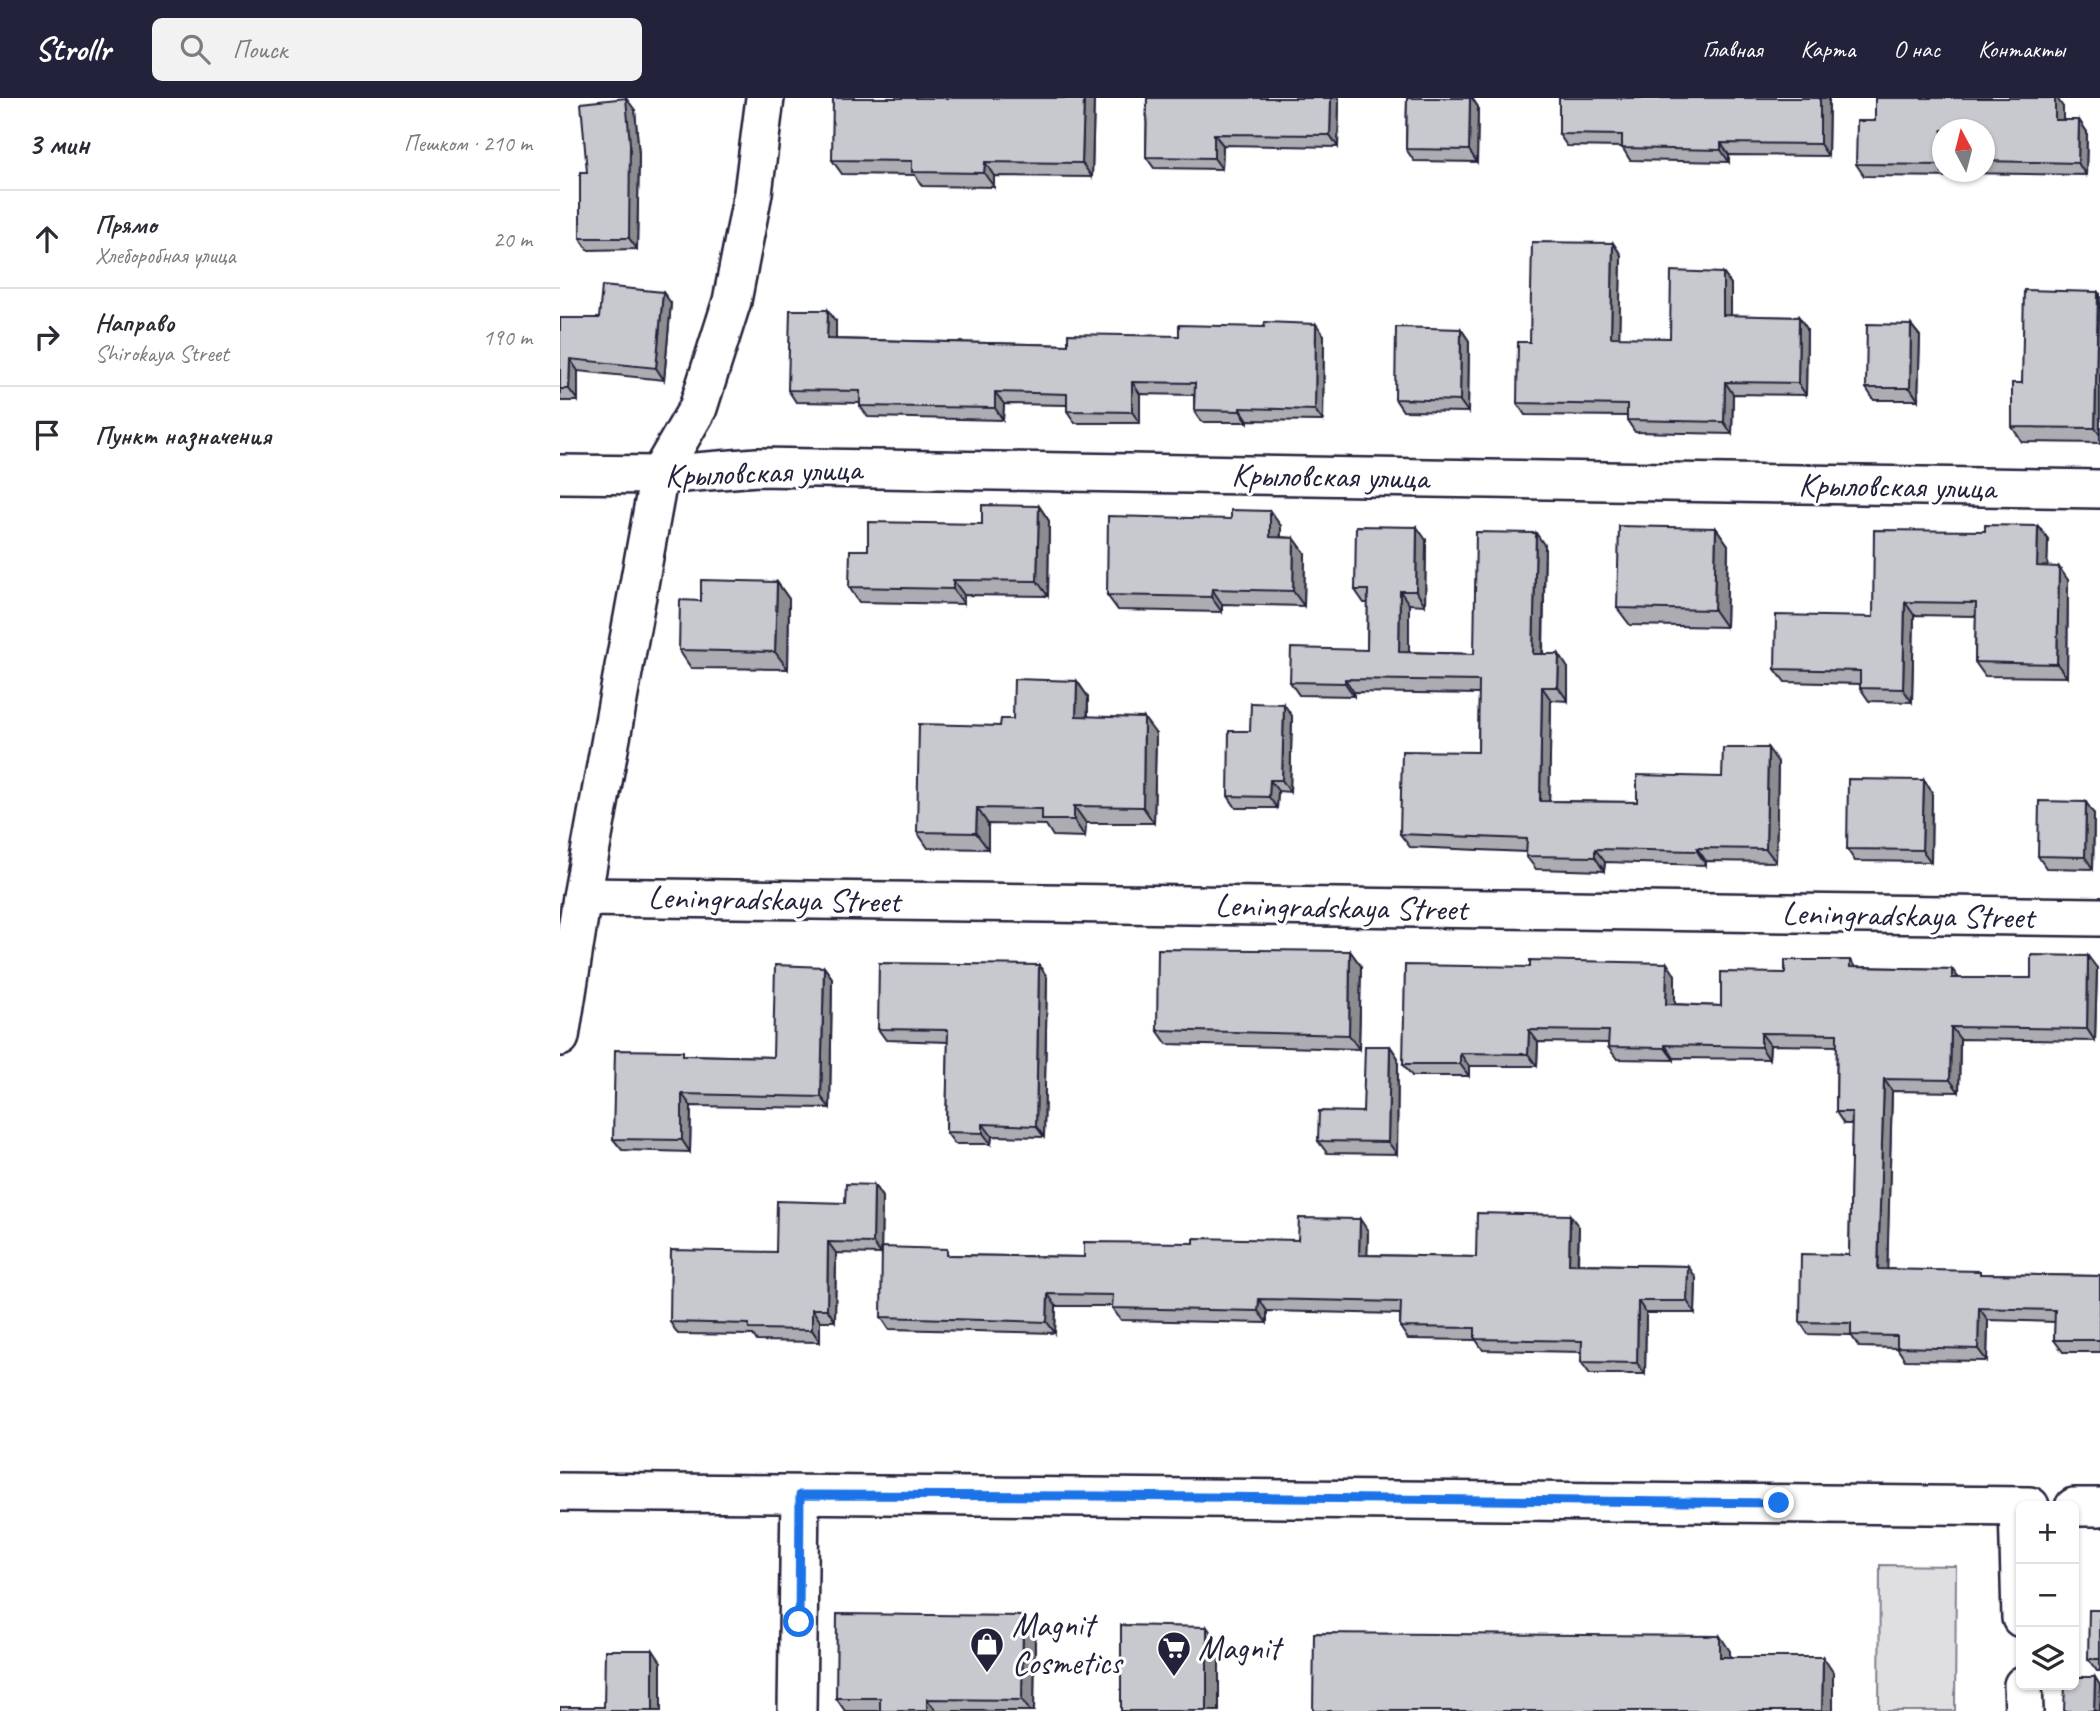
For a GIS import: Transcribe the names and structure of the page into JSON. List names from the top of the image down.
{
  "streets": {
    "street": ["Крыловская улица", "Leningradskaya Street"]
  },
  "places": {
    "shop": ["Magnit Cosmetics"],
    "supermarket": ["Magnit"]
  },
  "north": "top",
  "page": {
    "header": "Strollr",
    "search": "Поиск",
    "nav": [
      "Главная",
      "Карта",
      "О нас",
      "Контакты"
    ],
    "heading": ["3 мин", "Пешком · 210 m"],
    "list": [
      ["Прямо", "Хлеборобная улица", "20 m"],
      ["Направо", "Shirokaya Street", "190 m"],
      "Пункт назначения"
    ],
    "map_buttons": ["+", "−"]
  }
}
